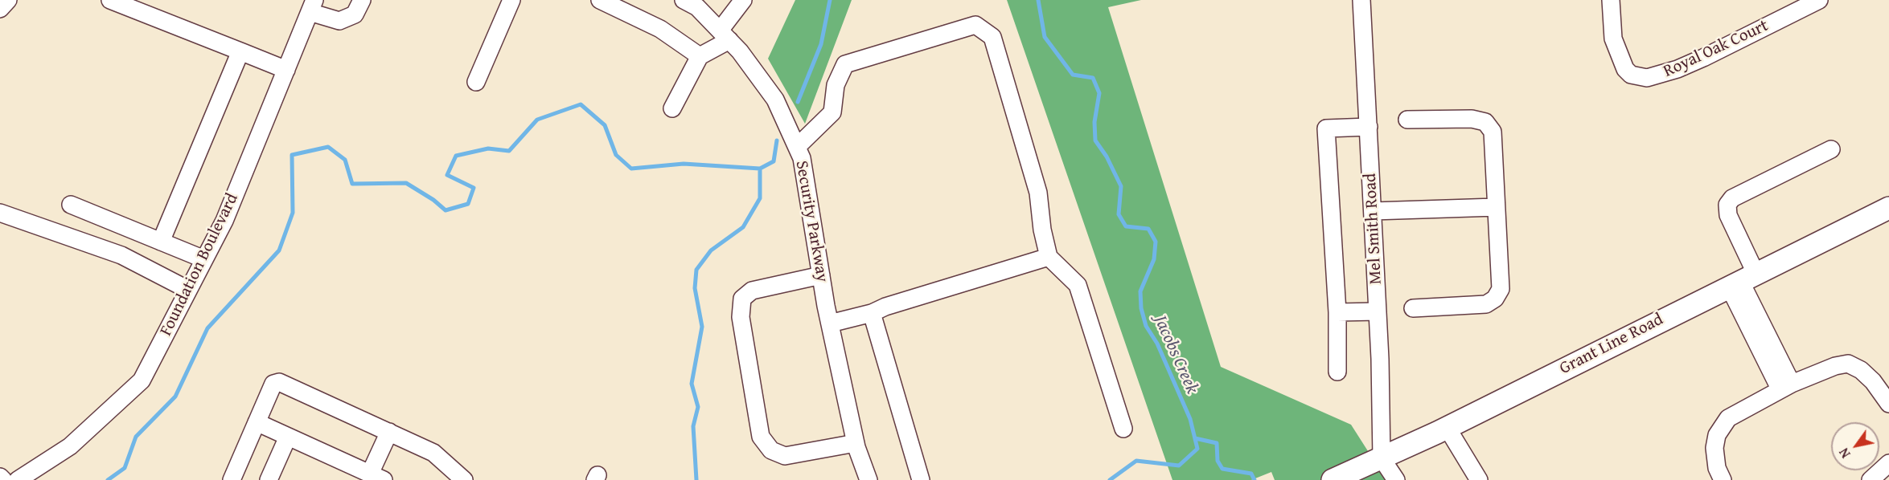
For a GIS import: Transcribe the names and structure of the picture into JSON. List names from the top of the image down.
{
  "streets": {
    "main road": ["Grant Line Road"],
    "street": [
      "Royal Oak Court",
      "Security Parkway",
      "Mel Smith Road",
      "Foundation Boulevard"
    ]
  },
  "crossings": [
    ["Mel Smith Road", "Grant Line Road"]
  ],
  "water": ["Jacobs Creek"],
  "north": "bottom left"
}
